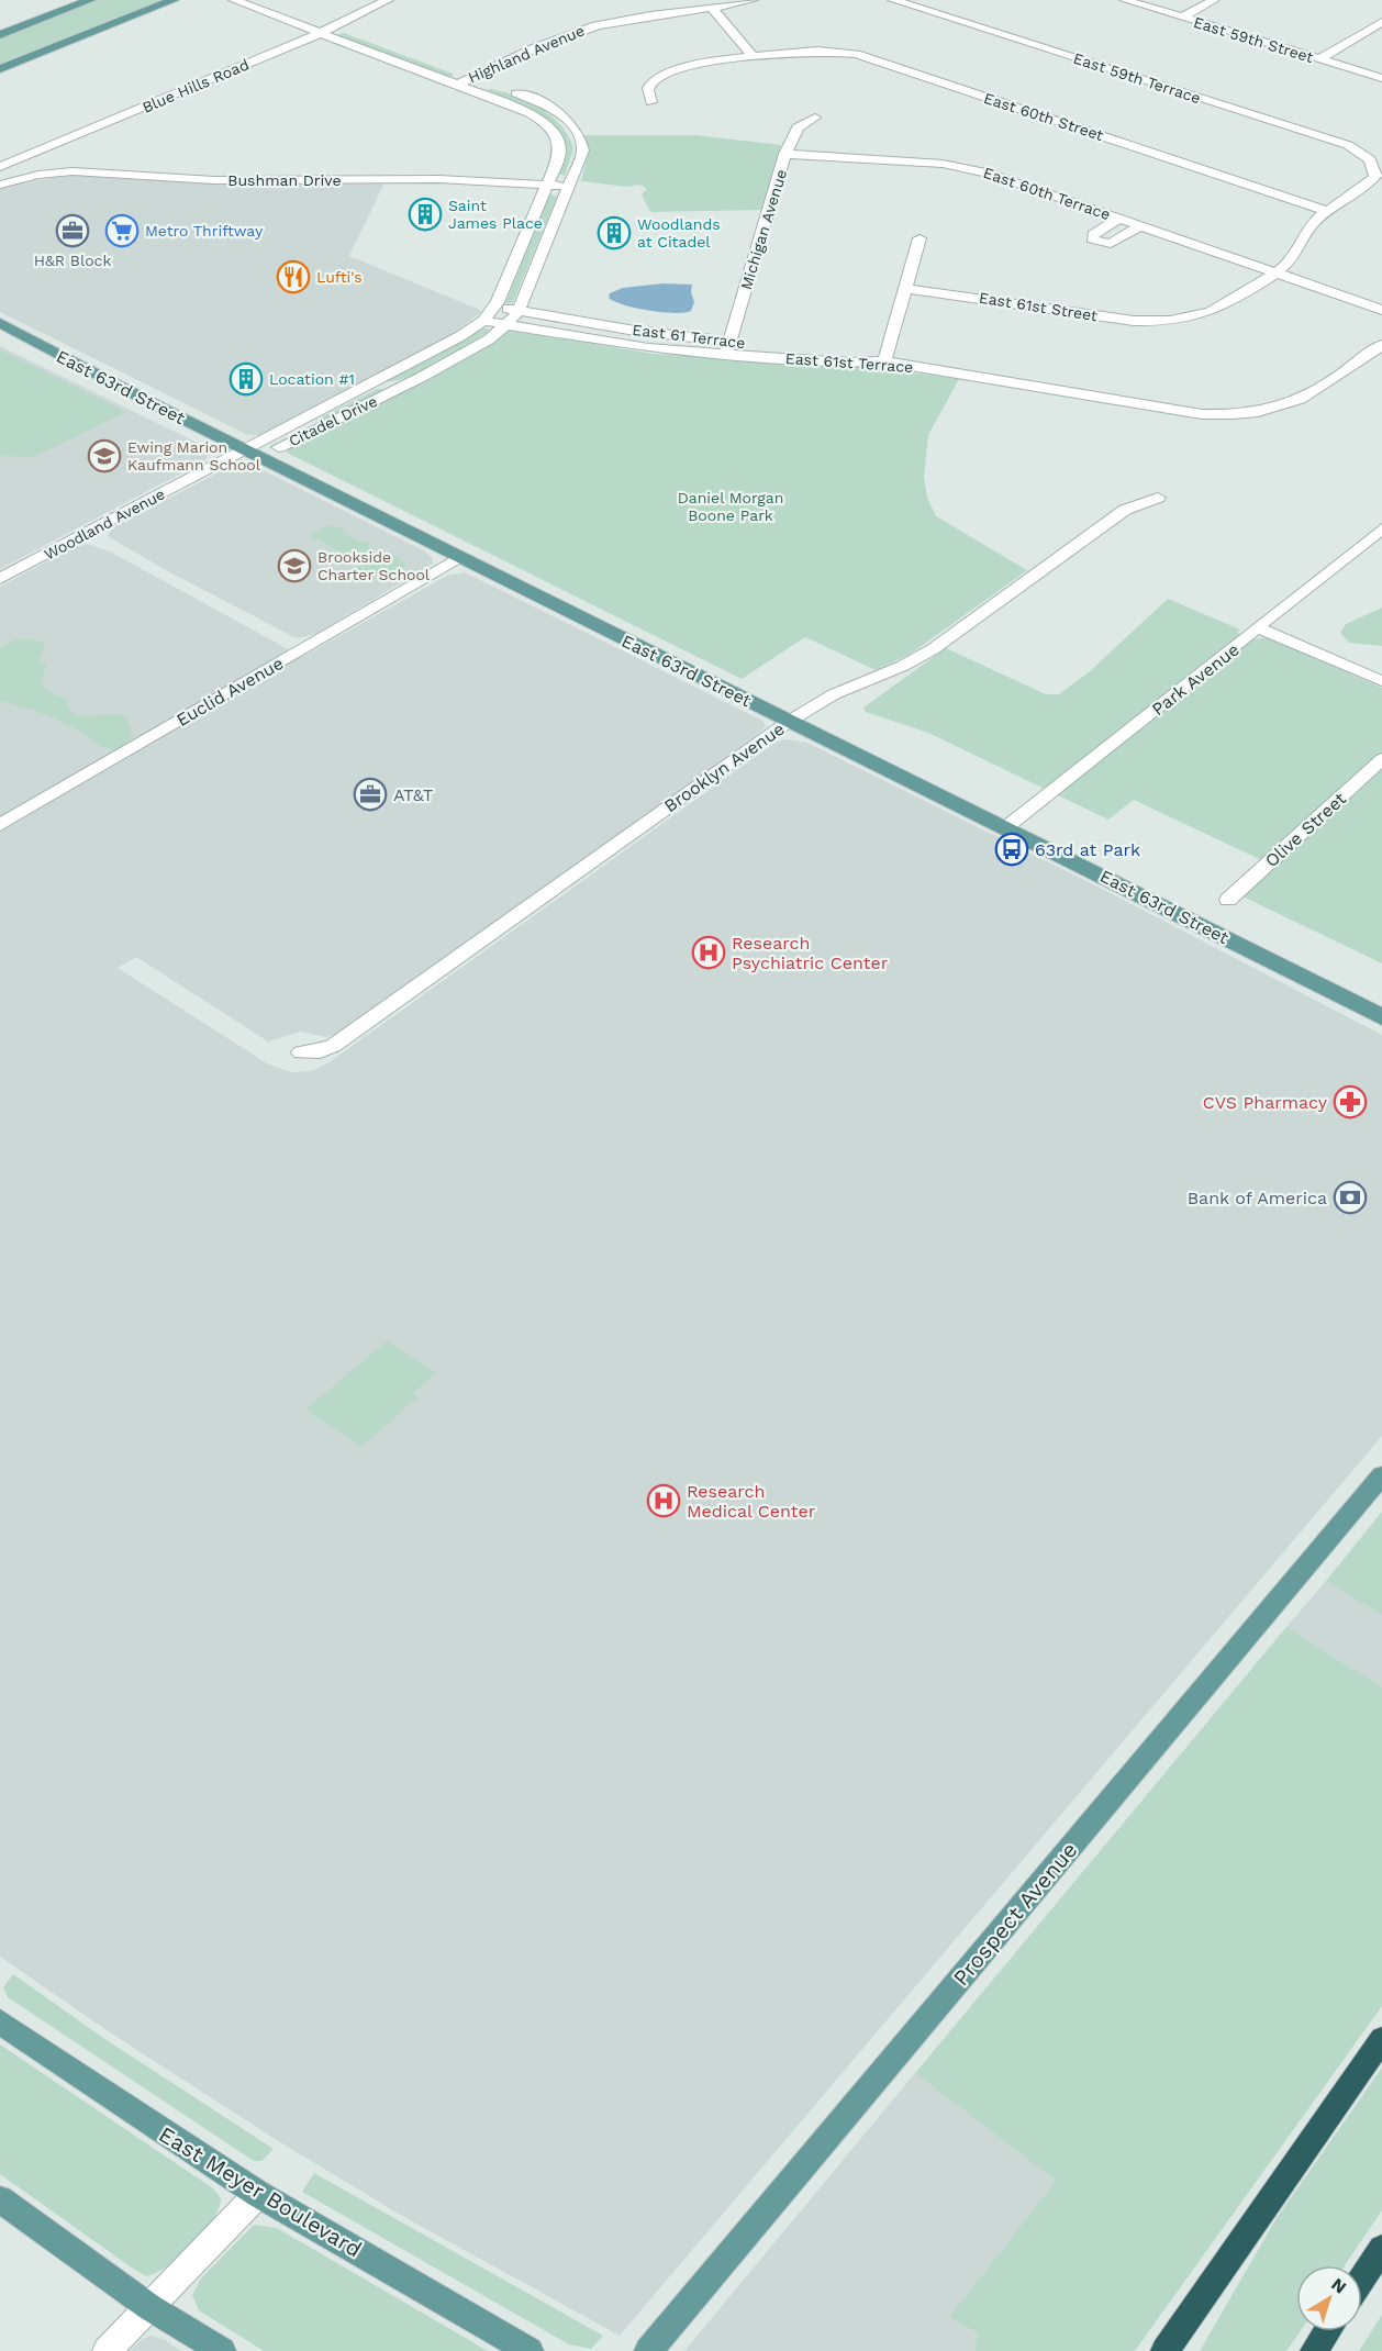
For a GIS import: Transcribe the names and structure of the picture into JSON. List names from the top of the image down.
{
  "streets": {
    "main road": ["East 63rd Street", "Prospect Avenue", "East Meyer Boulevard"],
    "street": [
      "East 59th Street",
      "Highland Avenue",
      "East 59th Terrace",
      "Blue Hills Road",
      "East 60th Street",
      "Bushman Drive",
      "East 60th Terrace",
      "Michigan Avenue",
      "East 61st Street",
      "East 61 Terrace",
      "East 61st Terrace",
      "Citadel Drive",
      "Woodland Avenue",
      "Park Avenue",
      "Euclid Avenue",
      "Brooklyn Avenue",
      "Olive Street"
    ]
  },
  "crossings": [
    ["Highland Avenue", "Citadel Drive"],
    ["East 59th Terrace", "East 61st Street"],
    ["Blue Hills Road", "Citadel Drive"],
    ["East 60th Street", "East 61st Street"],
    ["Bushman Drive", "Citadel Drive"],
    ["East 60th Terrace", "Michigan Avenue"],
    ["Michigan Avenue", "East 61 Terrace"],
    ["Michigan Avenue", "East 61st Terrace"],
    ["East 61 Terrace", "East 61st Terrace"],
    ["East 61 Terrace", "Citadel Drive"],
    ["East 61st Terrace", "Citadel Drive"],
    ["East 63rd Street", "Citadel Drive"],
    ["East 63rd Street", "Woodland Avenue"],
    ["East 63rd Street", "Park Avenue"],
    ["East 63rd Street", "Euclid Avenue"],
    ["East 63rd Street", "Brooklyn Avenue"],
    ["Citadel Drive", "Woodland Avenue"]
  ],
  "parks": ["Daniel Morgan Boone Park"],
  "places": {
    "building": ["Saint James Place", "Woodlands at Citadel", "Location #1"],
    "office": ["H&R Block", "AT&T"],
    "supermarket": ["Metro Thriftway"],
    "restaurant": ["Lufti's"],
    "school or university": ["Ewing Marion Kaufmann School", "Brookside Charter School"],
    "bus stop": ["63rd at Park"],
    "hospital": ["Research Psychiatric Center", "Research Medical Center"],
    "pharmacy": ["CVS Pharmacy"],
    "bank": ["Bank of America"]
  },
  "north": "top right"
}
